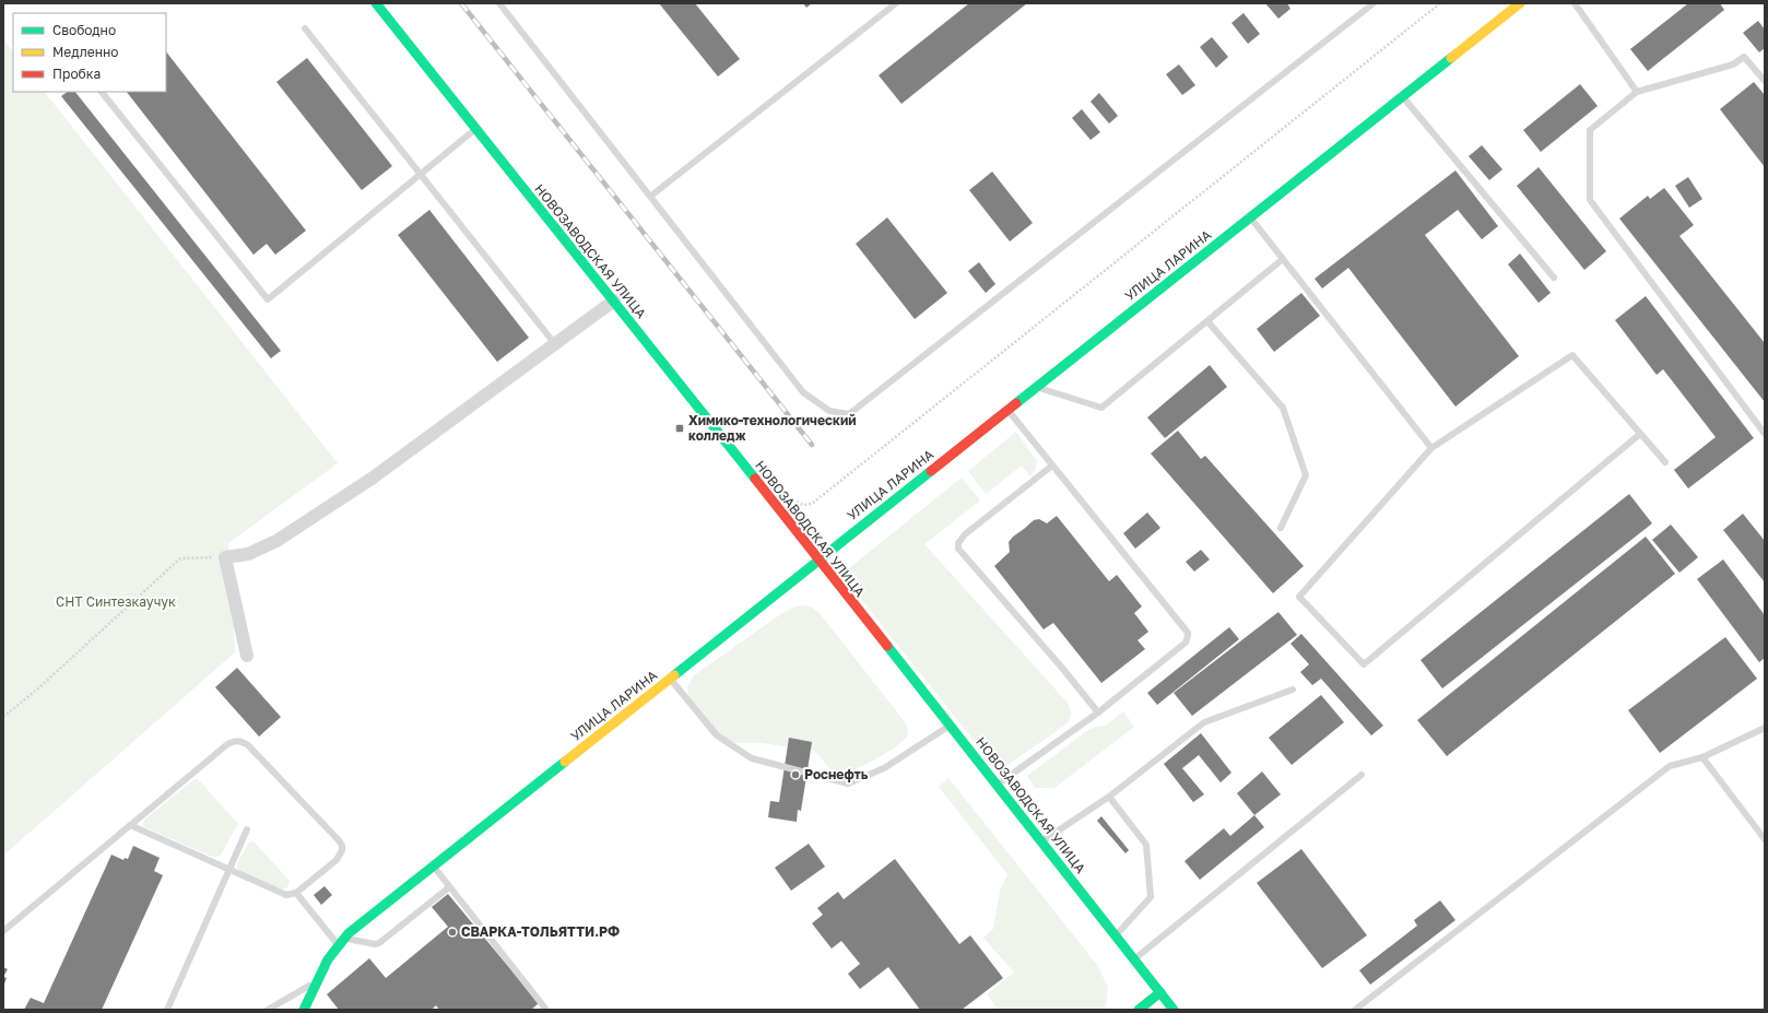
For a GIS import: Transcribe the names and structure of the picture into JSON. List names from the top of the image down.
{
  "streets": {
    "main road": ["НОВОЗАВОДСКАЯ УЛИЦА", "УЛИЦА ЛАРИНА"]
  },
  "crossings": [
    ["НОВОЗАВОДСКАЯ УЛИЦА", "УЛИЦА ЛАРИНА"]
  ],
  "parks": ["СНТ Синтезкаучук"],
  "places": {
    "transit": ["Химико-технологический колледж"],
    "other": ["Роснефть", "СВАРКА-ТОЛЬЯТТИ.РФ"]
  },
  "legend": ["Свободно", "Медленно", "Пробка"]
}
